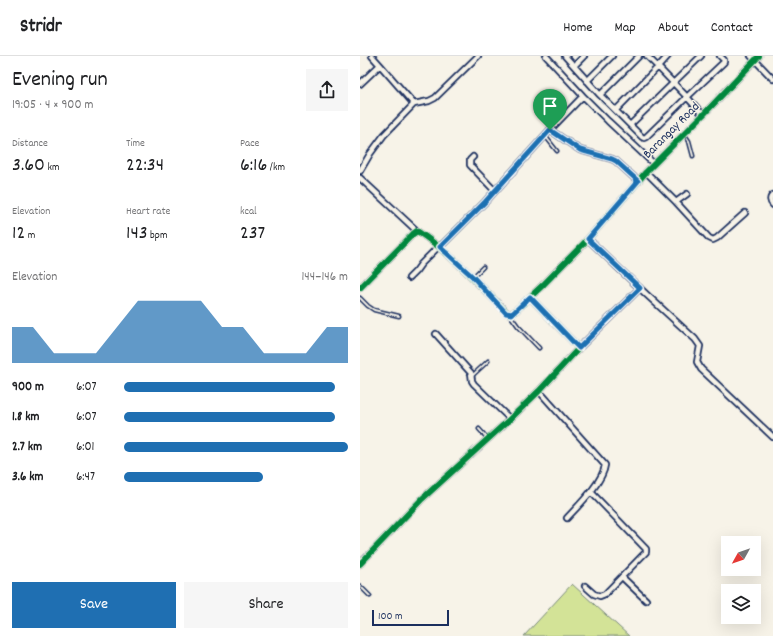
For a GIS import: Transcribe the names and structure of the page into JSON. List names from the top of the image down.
{
  "streets": {
    "street": ["Barangay Road"]
  },
  "scale_bar": "100 m",
  "north": "bottom left",
  "page": {
    "header": "Stridr",
    "nav": [
      "Home",
      "Map",
      "About",
      "Contact"
    ],
    "heading": ["Evening run", "19:05 · 4 × 900 m"],
    "stats": [
      ["Distance", "3.60 km"],
      ["Time", "22:34"],
      ["Pace", "6:16 /km"],
      ["Elevation", "12 m"],
      ["Heart rate", "143 bpm"],
      ["kcal", "237"]
    ],
    "chart": ["Elevation", "144–146 m"],
    "list": [
      {
        "name": "900 m",
        "note": "6:07"
      },
      {
        "name": "1.8 km",
        "note": "6:07"
      },
      {
        "name": "2.7 km",
        "note": "6:01"
      },
      {
        "name": "3.6 km",
        "note": "6:47"
      }
    ],
    "buttons": ["Save", "Share"],
    "scale": "100 m"
  }
}
